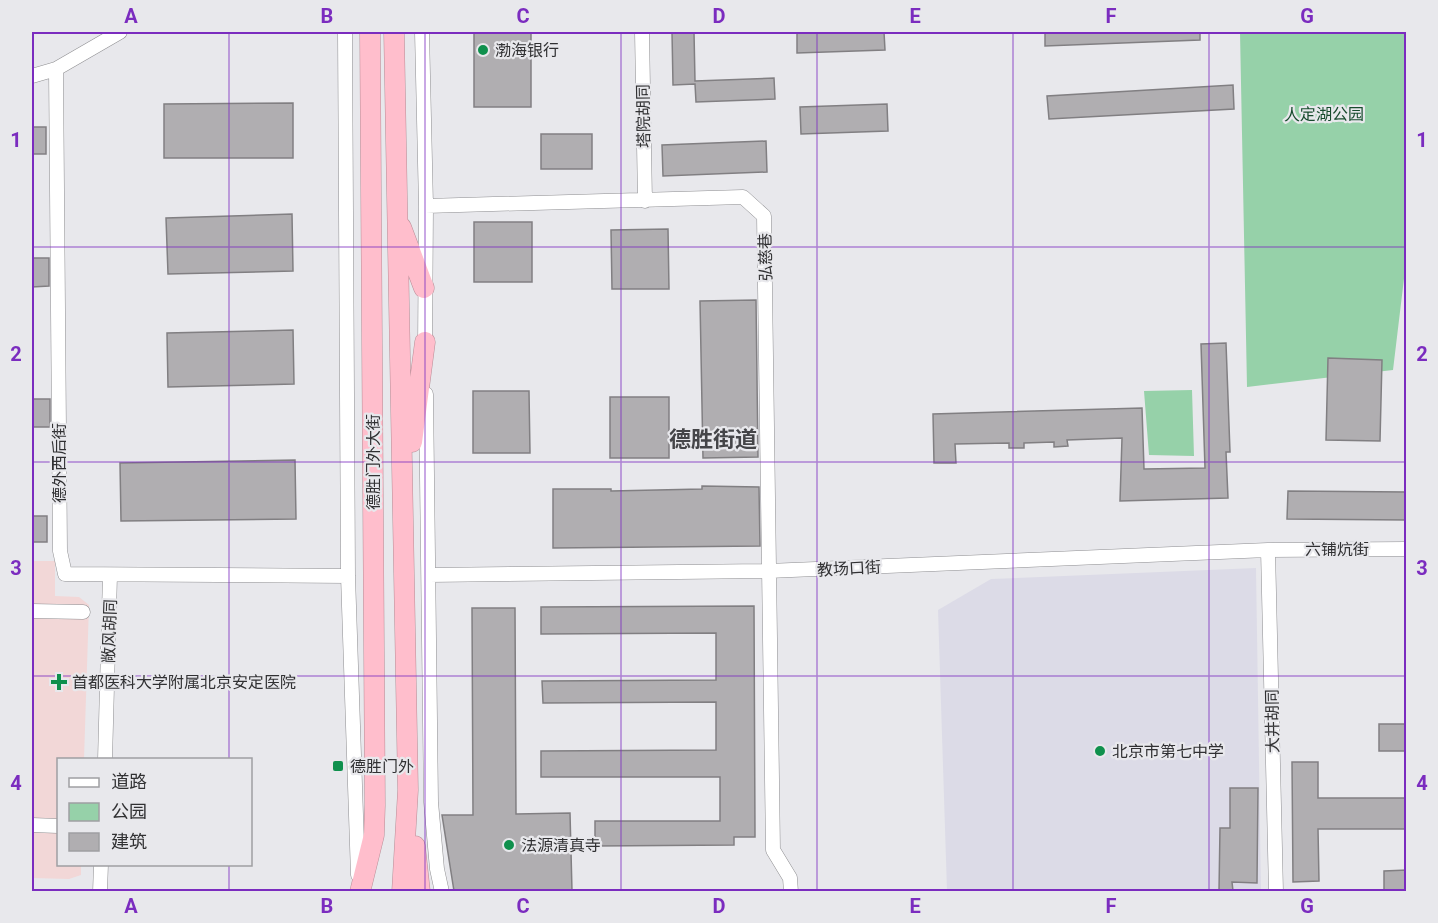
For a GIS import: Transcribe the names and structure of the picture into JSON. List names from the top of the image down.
{
  "streets": {
    "highway": ["德胜门外大街"],
    "street": [
      "塔院胡同",
      "弘慈巷",
      "德外西后街",
      "六铺炕街",
      "教场口街",
      "敞风胡同",
      "大井胡同"
    ]
  },
  "crossings": [
    ["塔院胡同", "弘慈巷"],
    ["弘慈巷", "教场口街"],
    ["德胜门外大街", "德外西后街"],
    ["德外西后街", "敞风胡同"],
    ["六铺炕街", "教场口街"],
    ["六铺炕街", "大井胡同"],
    ["教场口街", "大井胡同"]
  ],
  "districts": ["德胜街道"],
  "parks": ["人定湖公园"],
  "places": {
    "other": ["渤海银行", "北京市第七中学", "法源清真寺"],
    "health": ["首都医科大学附属北京安定医院"],
    "transit": ["德胜门外"]
  },
  "legend": ["道路", "公园", "建筑"],
  "grid": {
    "columns": [
      "A",
      "B",
      "C",
      "D",
      "E",
      "F",
      "G"
    ],
    "rows": [
      "1",
      "2",
      "3",
      "4"
    ]
  }
}
